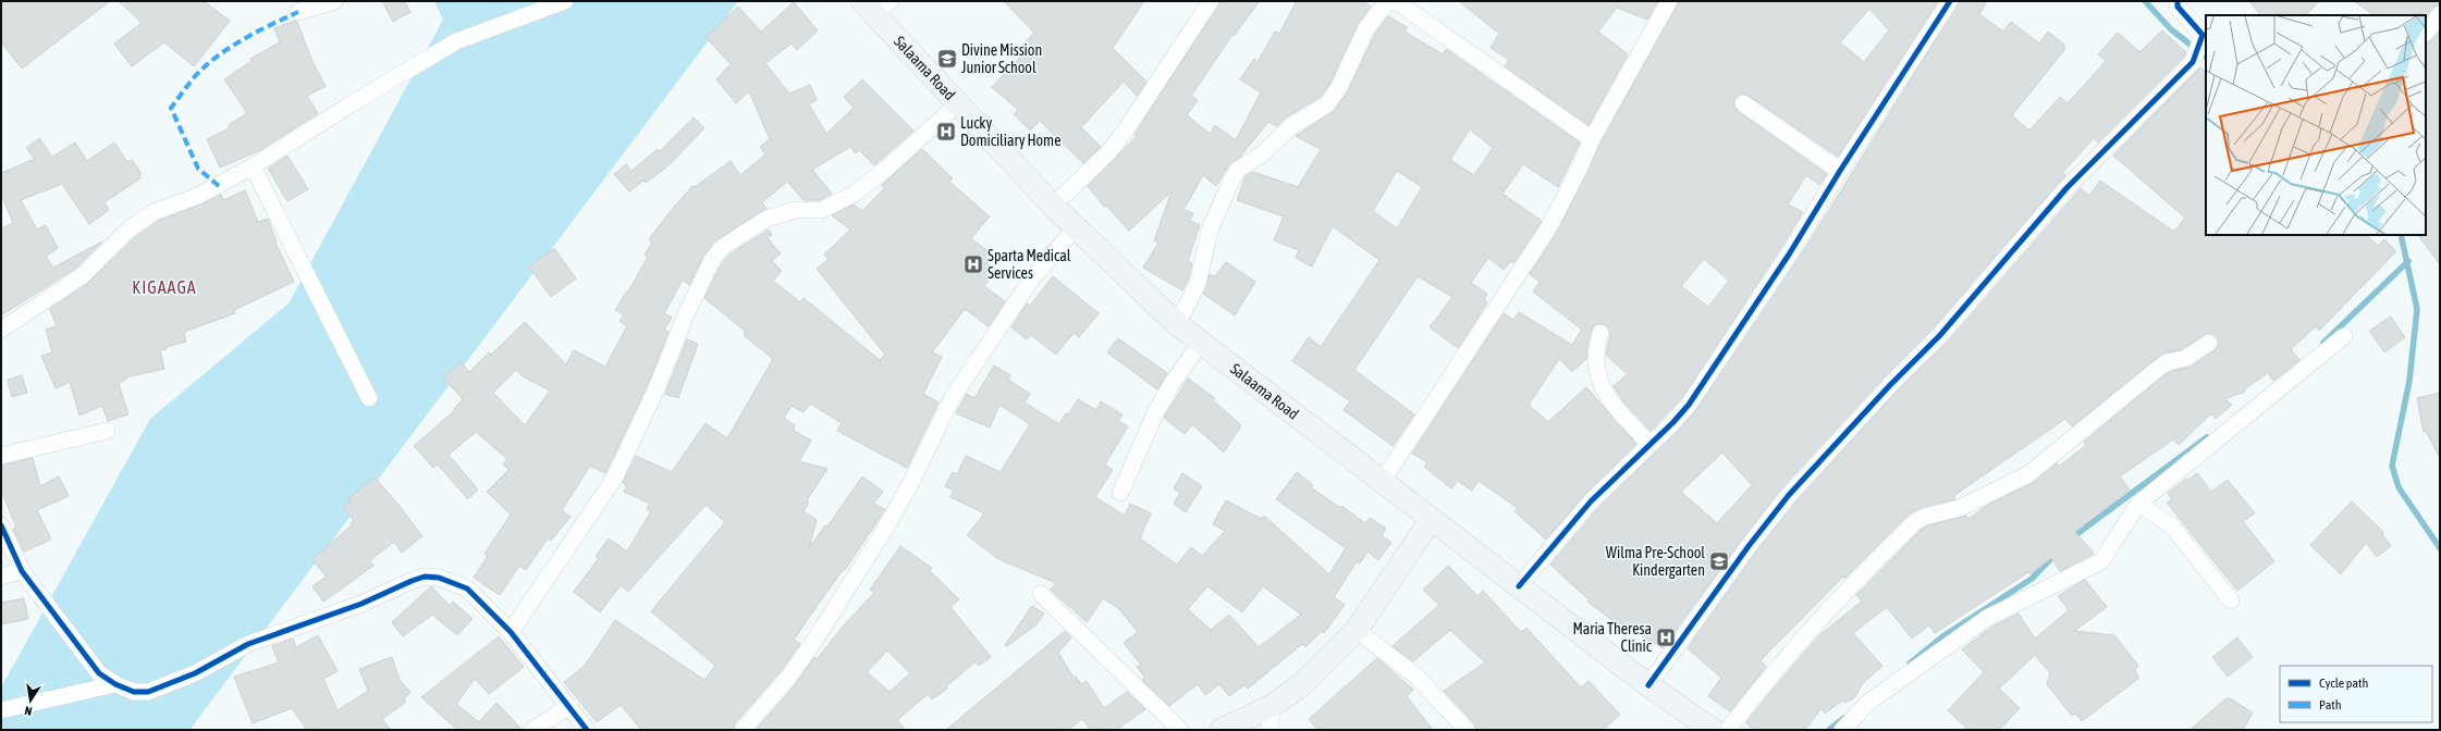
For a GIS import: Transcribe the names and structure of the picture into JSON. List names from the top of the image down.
{
  "streets": {
    "main road": ["Salaama Road"]
  },
  "districts": ["KIGAAGA"],
  "places": {
    "school or university": ["Divine Mission Junior School", "Wilma Pre-School Kindergarten"],
    "hospital": ["Lucky Domiciliary Home", "Sparta Medical Services", "Maria Theresa Clinic"]
  },
  "legend": ["Cycle path", "Path"],
  "north": "bottom"
}
